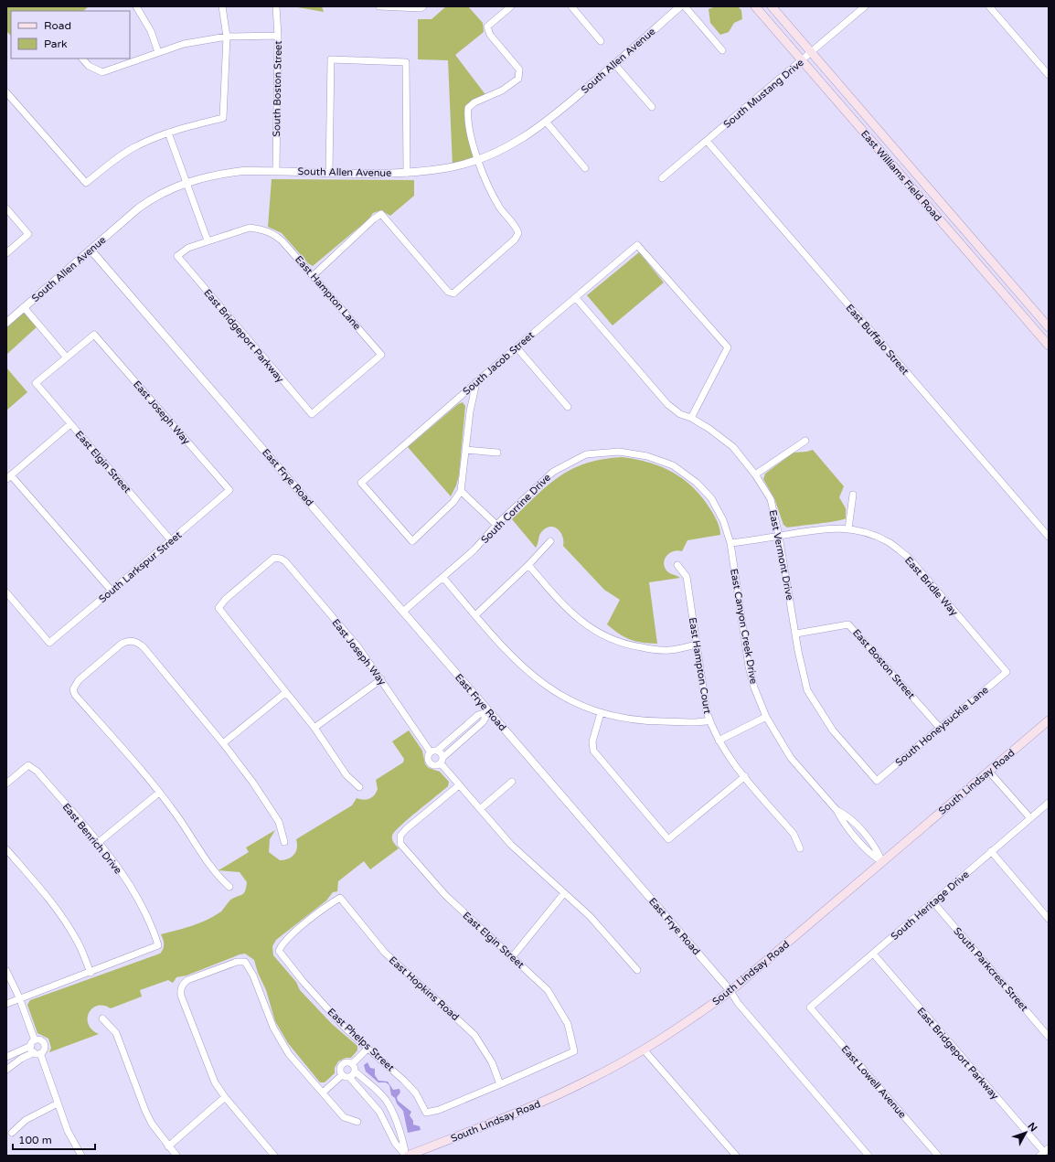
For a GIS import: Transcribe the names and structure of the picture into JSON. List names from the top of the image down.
{
  "streets": {
    "main road": ["East Williams Field Road", "South Lindsay Road"],
    "street": [
      "South Allen Avenue",
      "South Boston Street",
      "South Mustang Drive",
      "East Hampton Lane",
      "East Bridgeport Parkway",
      "East Buffalo Street",
      "South Jacob Street",
      "East Joseph Way",
      "East Elgin Street",
      "East Frye Road",
      "South Corrine Drive",
      "East Vermont Drive",
      "South Larkspur Street",
      "East Bridle Way",
      "East Canyon Creek Drive",
      "East Boston Street",
      "East Hampton Court",
      "South Honeysuckle Lane",
      "East Benrich Drive",
      "South Heritage Drive",
      "South Parkcrest Street",
      "East Hopkins Road",
      "East Phelps Street",
      "East Lowell Avenue"
    ]
  },
  "crossings": [
    ["South Allen Avenue", "South Boston Street"],
    ["South Allen Avenue", "East Frye Road"],
    ["South Mustang Drive", "East Williams Field Road"],
    ["South Mustang Drive", "East Buffalo Street"],
    ["East Hampton Lane", "East Bridgeport Parkway"],
    ["East Bridgeport Parkway", "South Heritage Drive"],
    ["South Jacob Street", "East Vermont Drive"],
    ["East Joseph Way", "East Elgin Street"],
    ["East Joseph Way", "South Larkspur Street"],
    ["East Elgin Street", "South Larkspur Street"],
    ["East Elgin Street", "East Hopkins Road"],
    ["East Elgin Street", "East Phelps Street"],
    ["East Frye Road", "South Corrine Drive"],
    ["East Frye Road", "South Lindsay Road"],
    ["South Corrine Drive", "East Canyon Creek Drive"],
    ["East Vermont Drive", "East Bridle Way"],
    ["East Vermont Drive", "East Boston Street"],
    ["East Vermont Drive", "South Honeysuckle Lane"],
    ["East Bridle Way", "East Canyon Creek Drive"],
    ["East Bridle Way", "South Honeysuckle Lane"],
    ["East Canyon Creek Drive", "South Lindsay Road"],
    ["East Boston Street", "South Honeysuckle Lane"],
    ["South Heritage Drive", "South Parkcrest Street"],
    ["South Heritage Drive", "East Lowell Avenue"],
    ["East Hopkins Road", "East Phelps Street"]
  ],
  "legend": ["Road", "Park"],
  "scale_bar": "100 m",
  "north": "top right"
}
